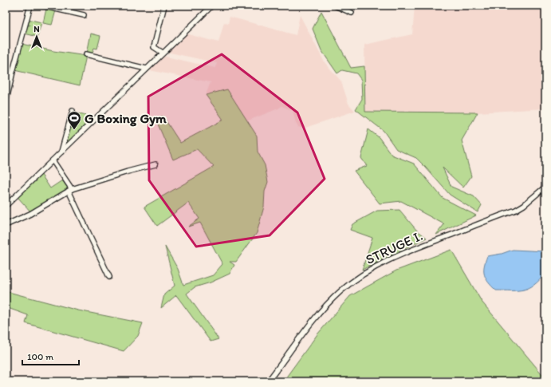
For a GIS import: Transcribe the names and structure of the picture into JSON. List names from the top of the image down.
{
  "streets": {
    "street": ["STRUGE I."]
  },
  "places": {
    "sports": ["G Boxing Gym"]
  },
  "scale_bar": "100 m",
  "north": "top"
}
